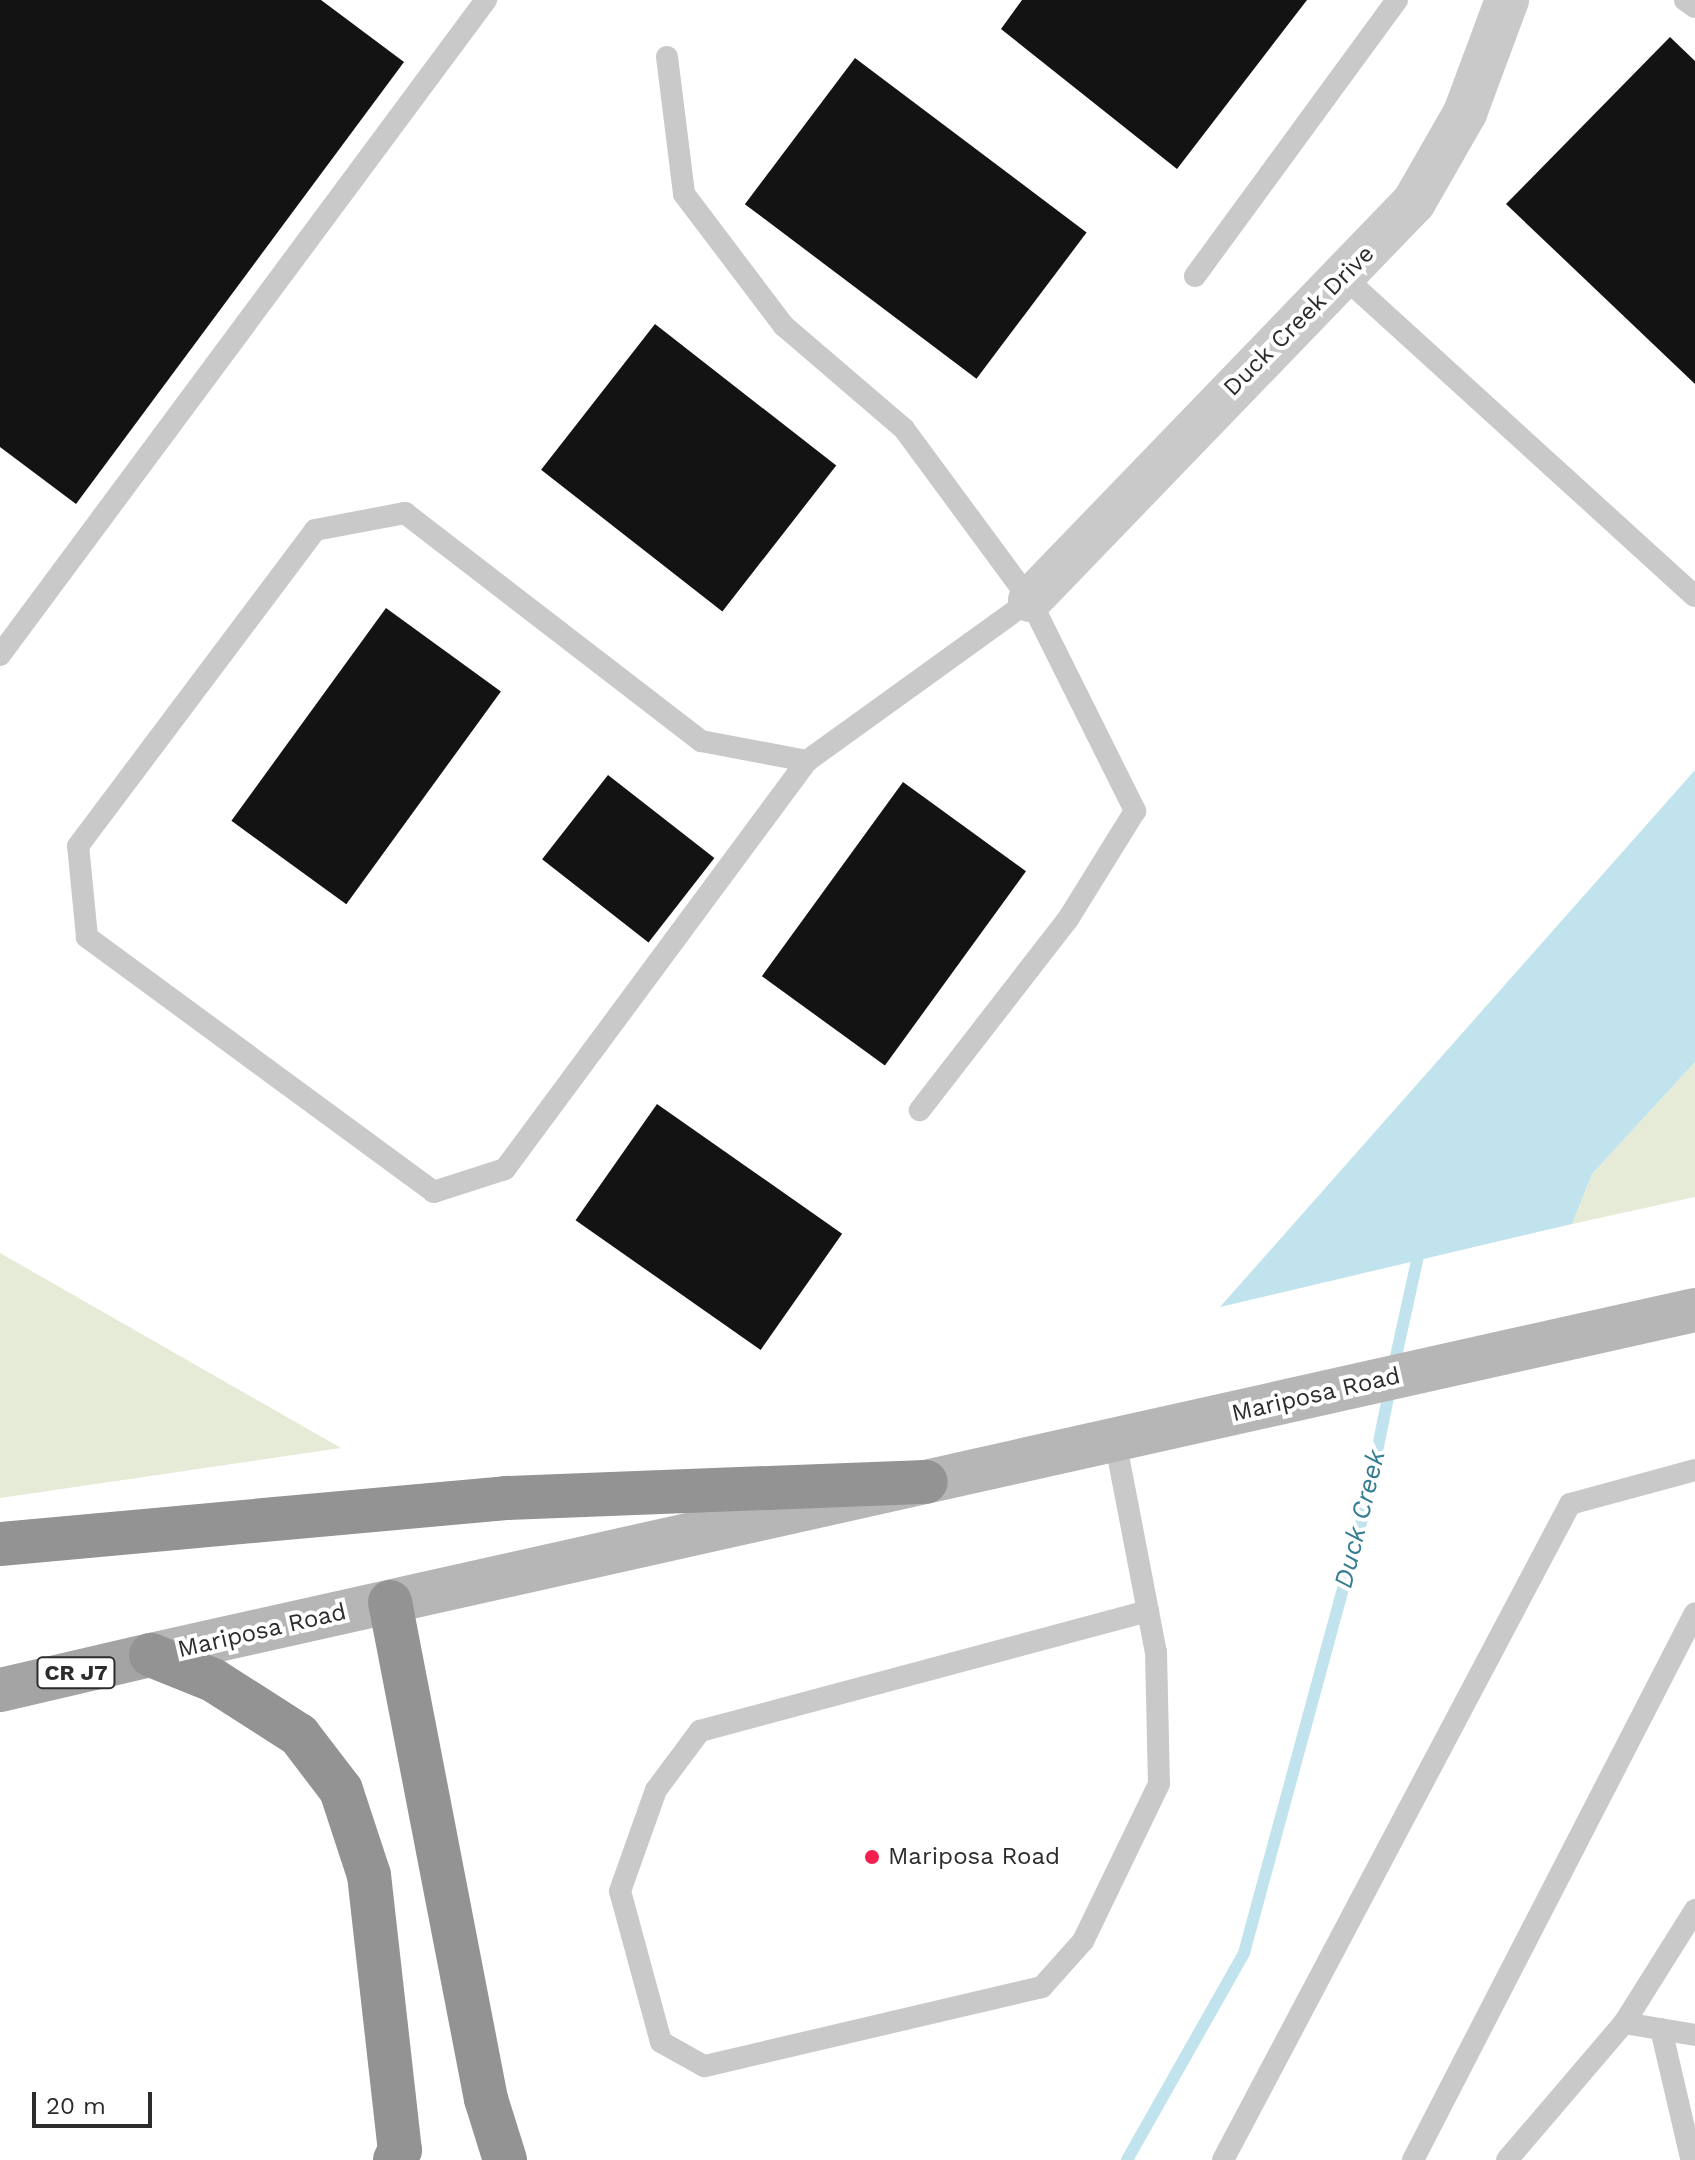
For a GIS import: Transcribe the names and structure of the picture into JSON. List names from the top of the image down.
{
  "streets": {
    "main road": ["Mariposa Road", "CR J7"],
    "street": ["Duck Creek Drive"]
  },
  "water": ["Duck Creek"],
  "places": ["Mariposa Road"],
  "scale_bar": "20 m"
}
